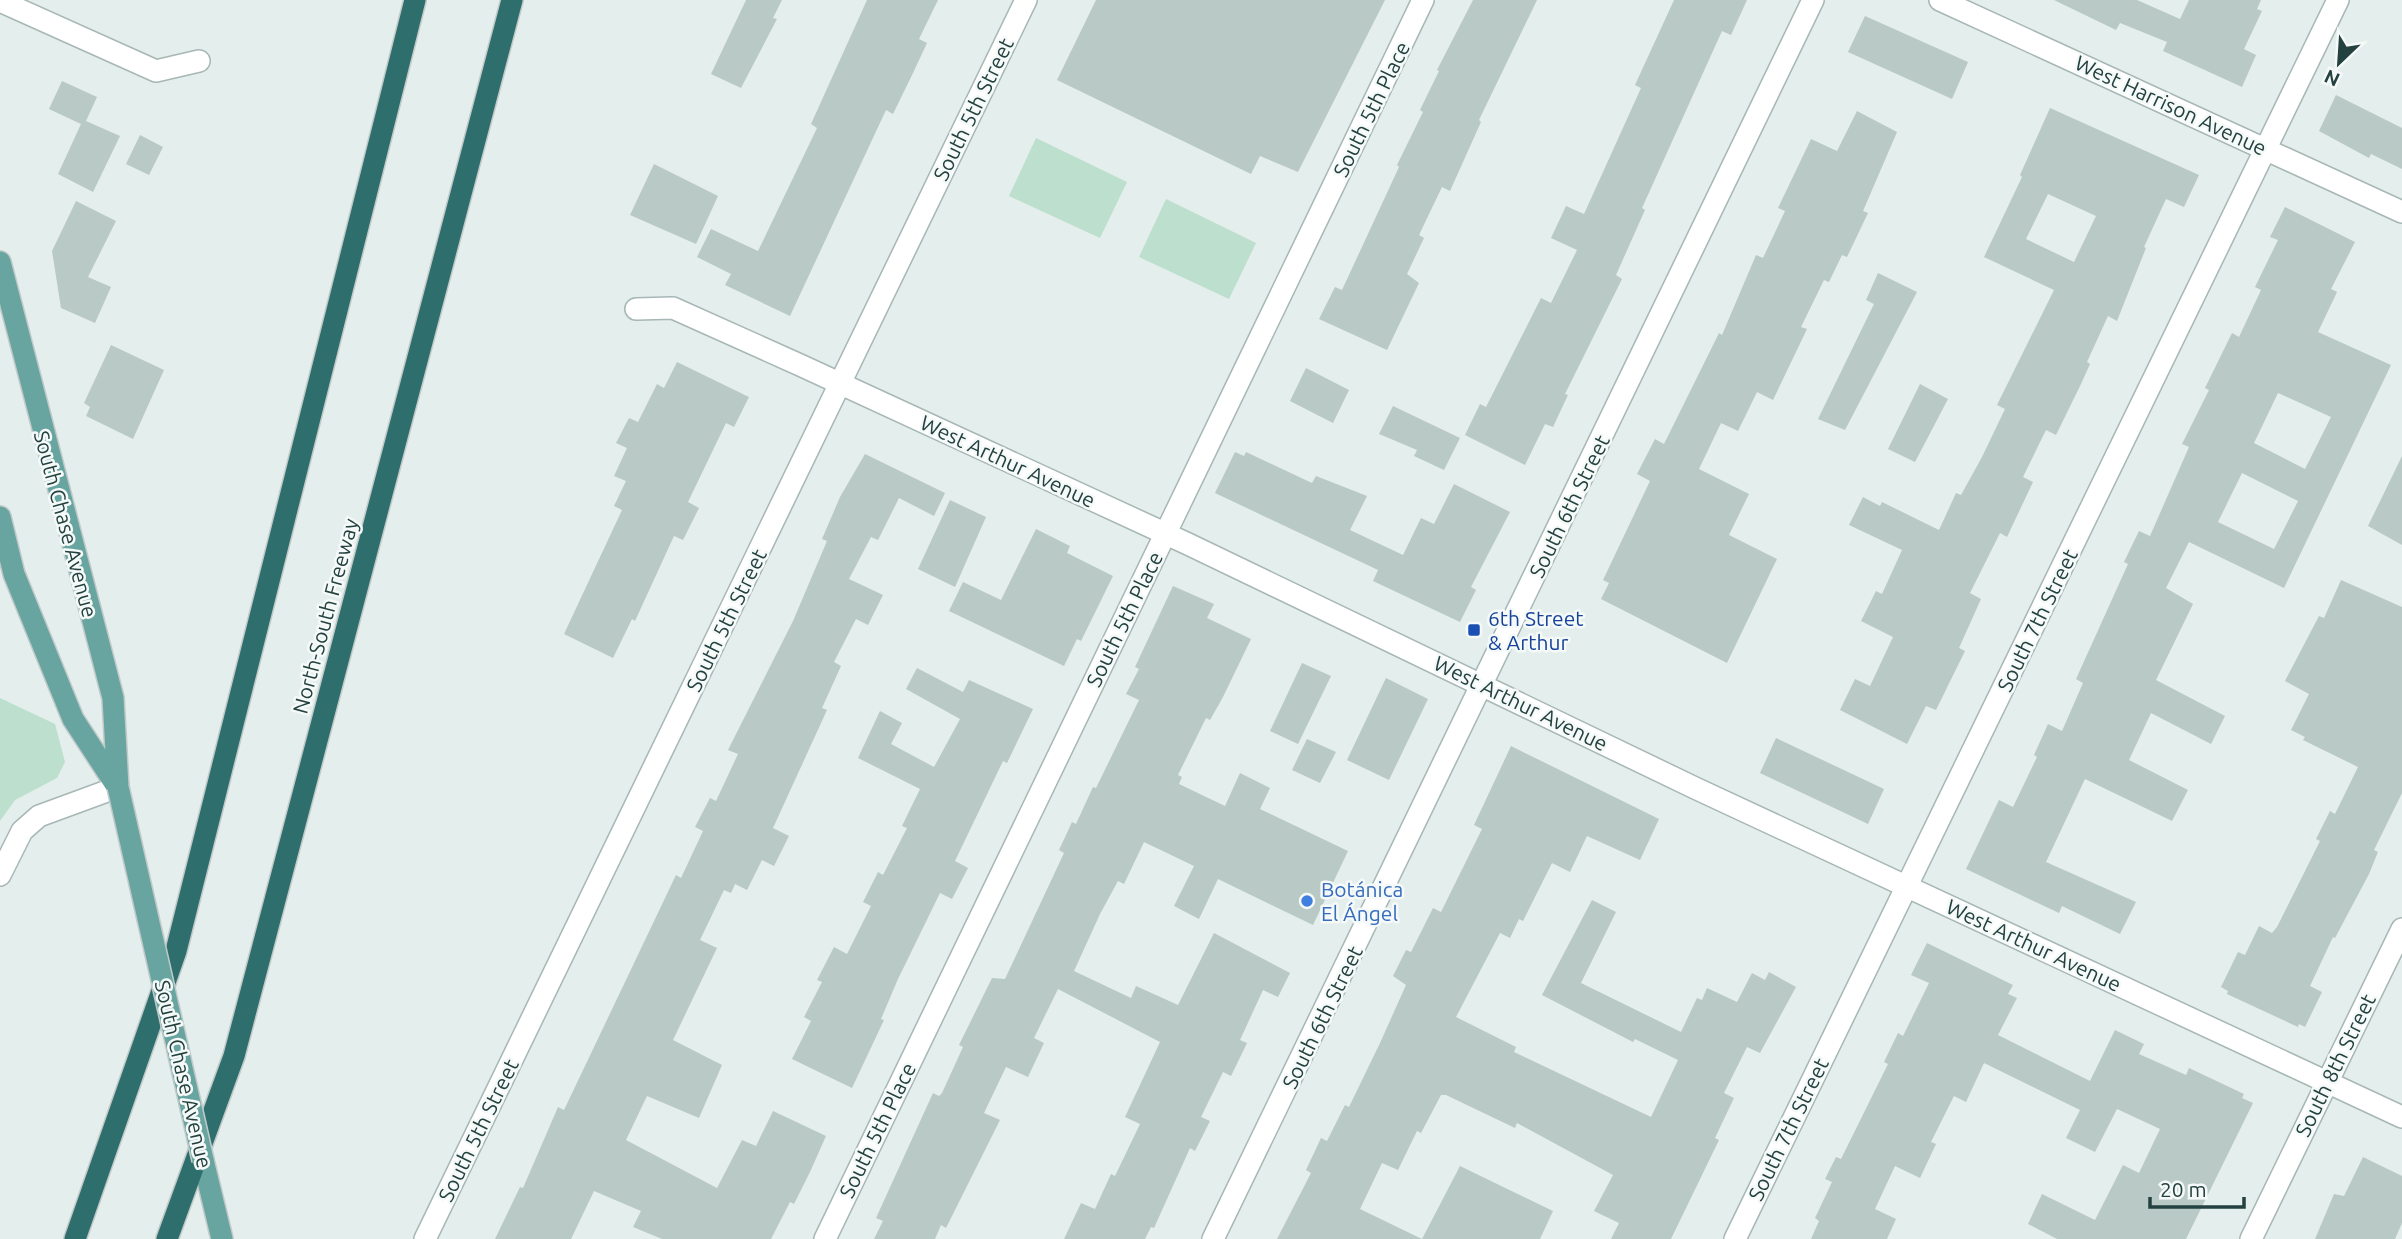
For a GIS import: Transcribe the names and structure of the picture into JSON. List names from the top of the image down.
{
  "streets": {
    "highway": ["North-South Freeway"],
    "main road": ["South Chase Avenue"],
    "street": [
      "West Harrison Avenue",
      "South 5th Street",
      "South 5th Place",
      "West Arthur Avenue",
      "South 6th Street",
      "South 7th Street",
      "South 8th Street"
    ]
  },
  "crossings": [
    ["West Harrison Avenue", "South 7th Street"],
    ["South 5th Street", "West Arthur Avenue"],
    ["South 5th Place", "West Arthur Avenue"],
    ["West Arthur Avenue", "South 6th Street"],
    ["West Arthur Avenue", "South 7th Street"],
    ["West Arthur Avenue", "South 8th Street"]
  ],
  "places": {
    "transit": ["6th Street & Arthur"],
    "other": ["Botánica El Ángel"]
  },
  "scale_bar": "20 m",
  "north": "bottom left"
}
